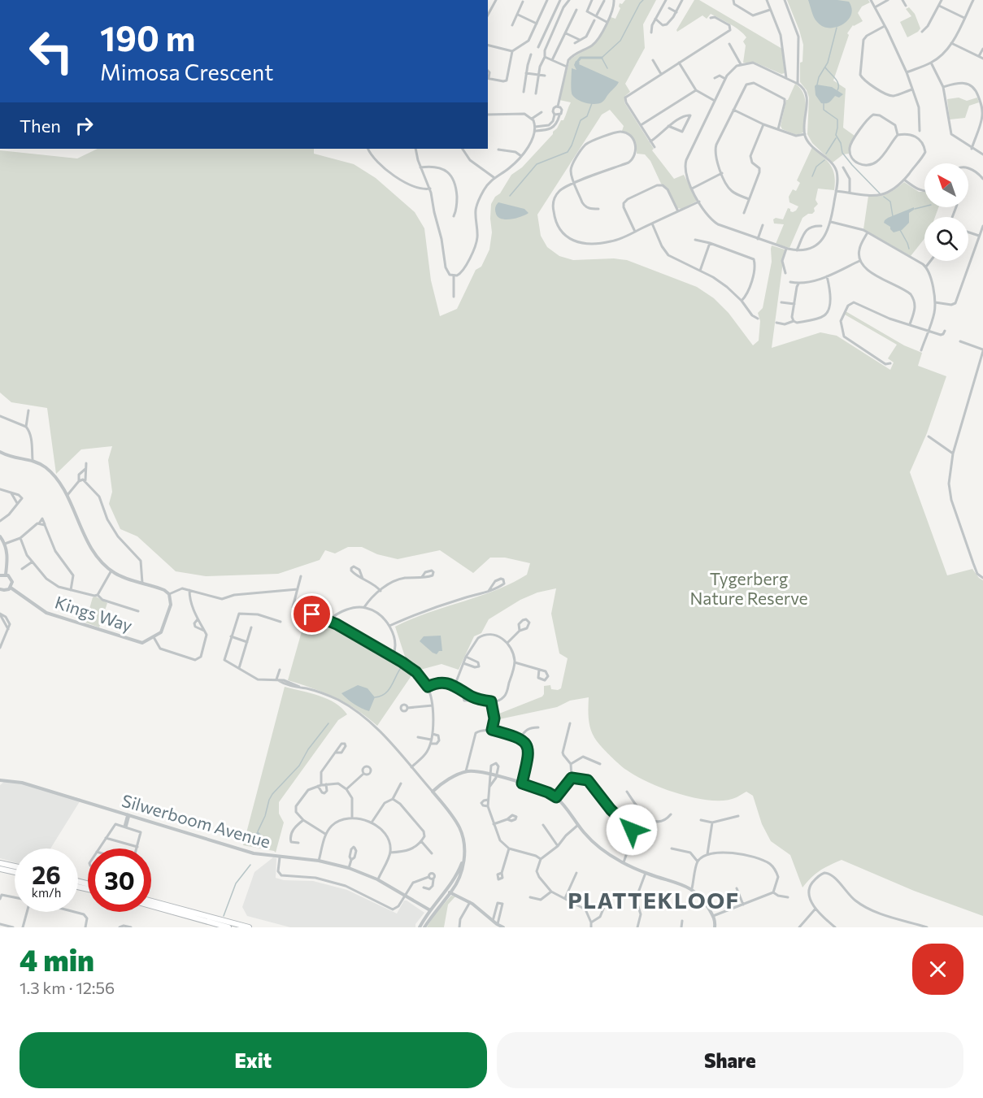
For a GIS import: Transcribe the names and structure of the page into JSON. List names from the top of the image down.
{
  "streets": {
    "street": ["Kings Way", "Silwerboom Avenue"]
  },
  "districts": ["PLATTEKLOOF"],
  "parks": ["Tygerberg Nature Reserve"],
  "north": "top left",
  "page": {
    "turn": ["190 m", "Mimosa Crescent"],
    "then": "Then",
    "speed": "26 km/h",
    "limit": "30",
    "heading": ["4 min", "1.3 km · 12:56"],
    "buttons": ["Exit", "Share"]
  }
}
